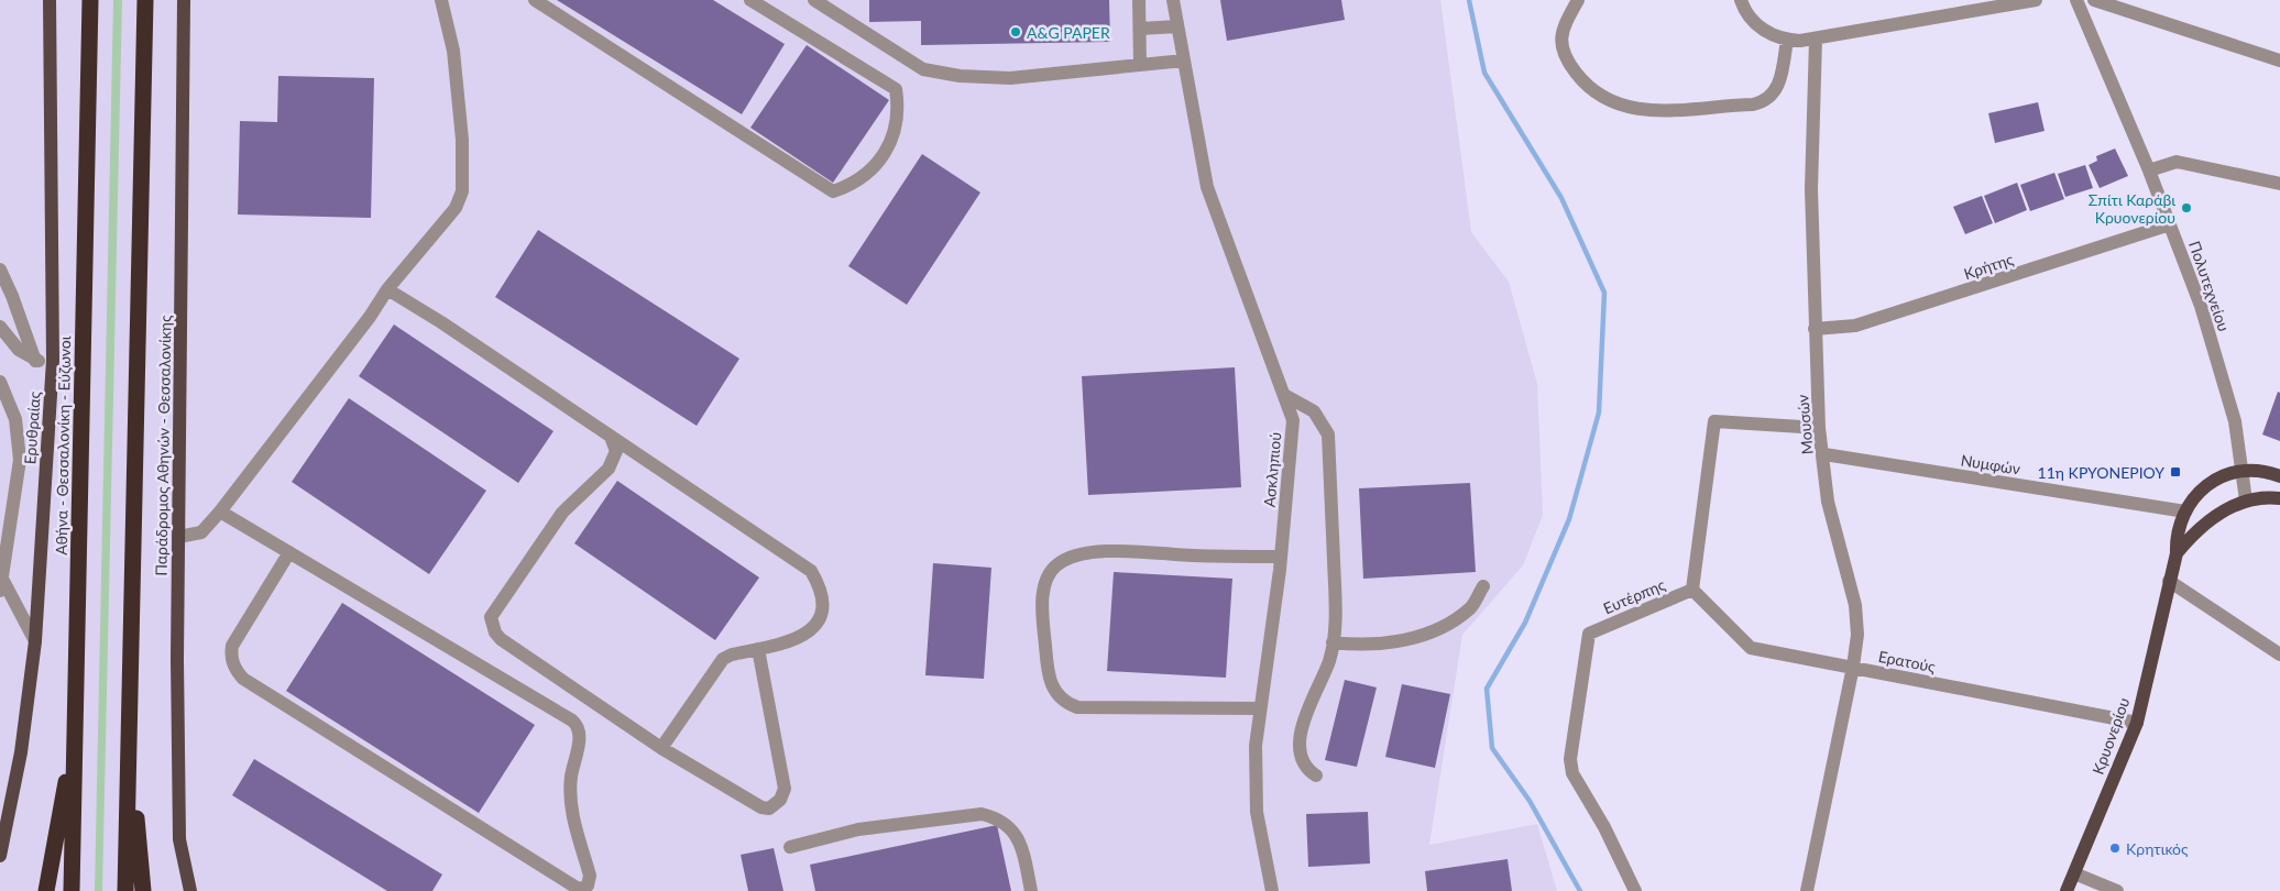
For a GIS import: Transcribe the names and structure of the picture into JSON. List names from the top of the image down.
{
  "streets": {
    "highway": ["Αθήνα - Θεσσαλονίκη - Εύζωνοι"],
    "main road": ["Ερυθραίας", "Παράδρομος Αθηνών - Θεσσαλονίκης", "Κρυονερίου"],
    "street": [
      "Κρήτης",
      "Πολυτεχνείου",
      "Μουσών",
      "Νυμφών",
      "Ασκληπιού",
      "Ευτέρπης",
      "Ερατούς"
    ]
  },
  "crossings": [
    ["Κρήτης", "Πολυτεχνείου"],
    ["Κρήτης", "Μουσών"],
    ["Πολυτεχνείου", "Κρυονερίου"],
    ["Μουσών", "Νυμφών"],
    ["Μουσών", "Ερατούς"],
    ["Νυμφών", "Κρυονερίου"],
    ["Ευτέρπης", "Ερατούς"],
    ["Ερατούς", "Κρυονερίου"]
  ],
  "places": {
    "other": ["A&G PAPER", "Σπίτι Καράβι Κρυονερίου", "Κρητικός"],
    "transit": ["11η ΚΡΥΟΝΕΡΙΟΥ"]
  }
}
